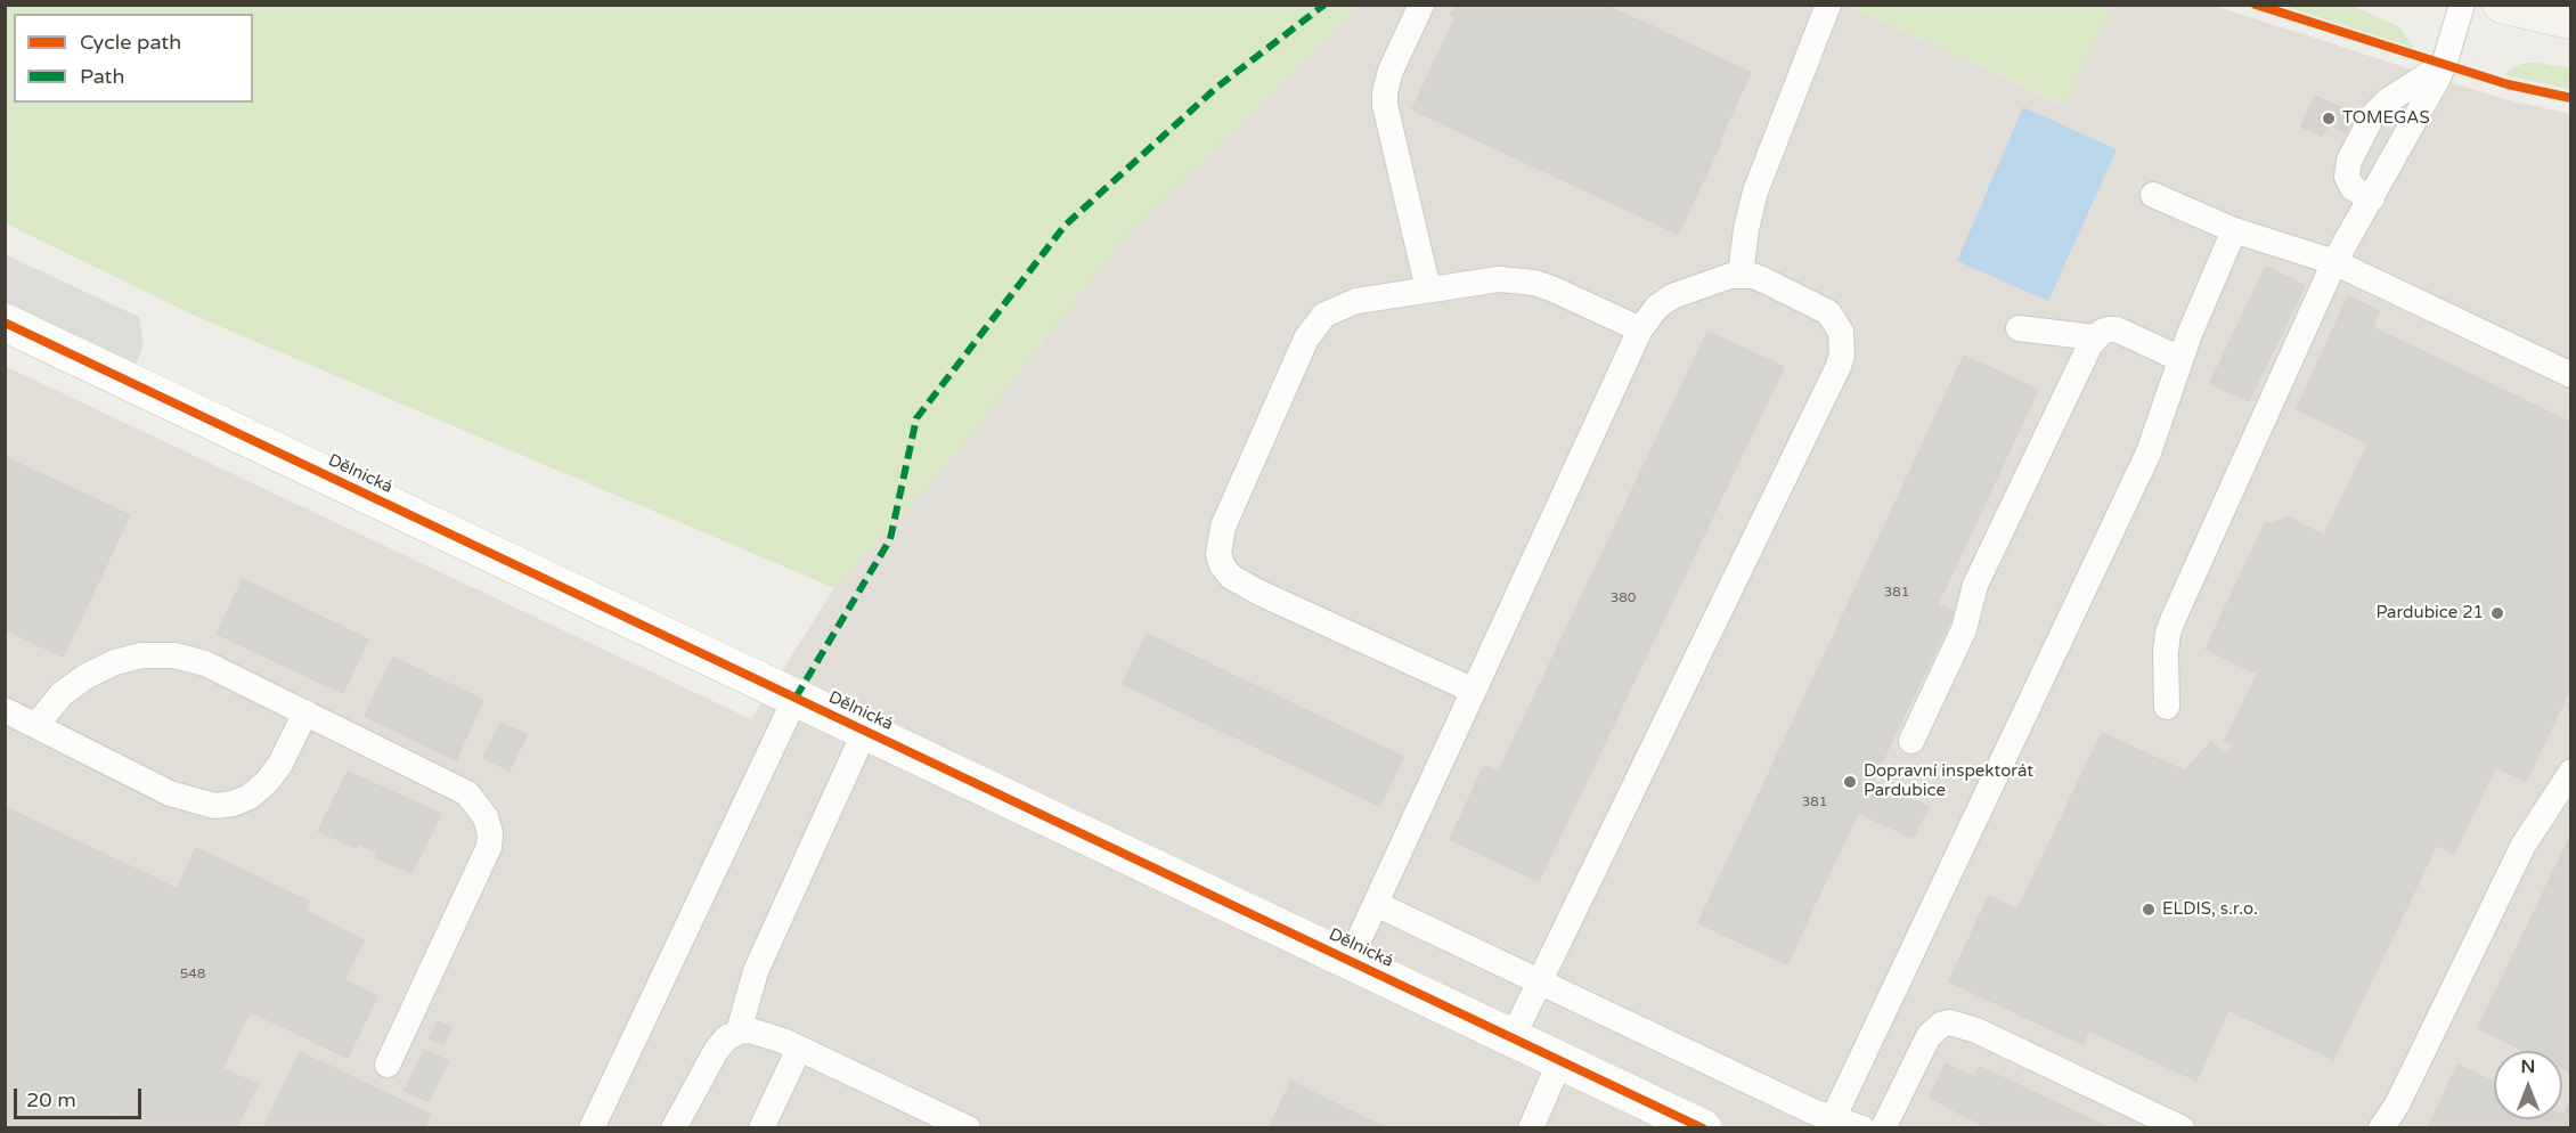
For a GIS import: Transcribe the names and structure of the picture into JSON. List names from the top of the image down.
{
  "streets": {
    "street": ["Dělnická"]
  },
  "places": [
    "TOMEGAS",
    "Pardubice 21",
    "Dopravní inspektorát Pardubice",
    "ELDIS, s.r.o."
  ],
  "house_numbers": [
    "381",
    "380",
    "381",
    "548"
  ],
  "legend": ["Cycle path", "Path"],
  "scale_bar": "20 m",
  "north": "top"
}
